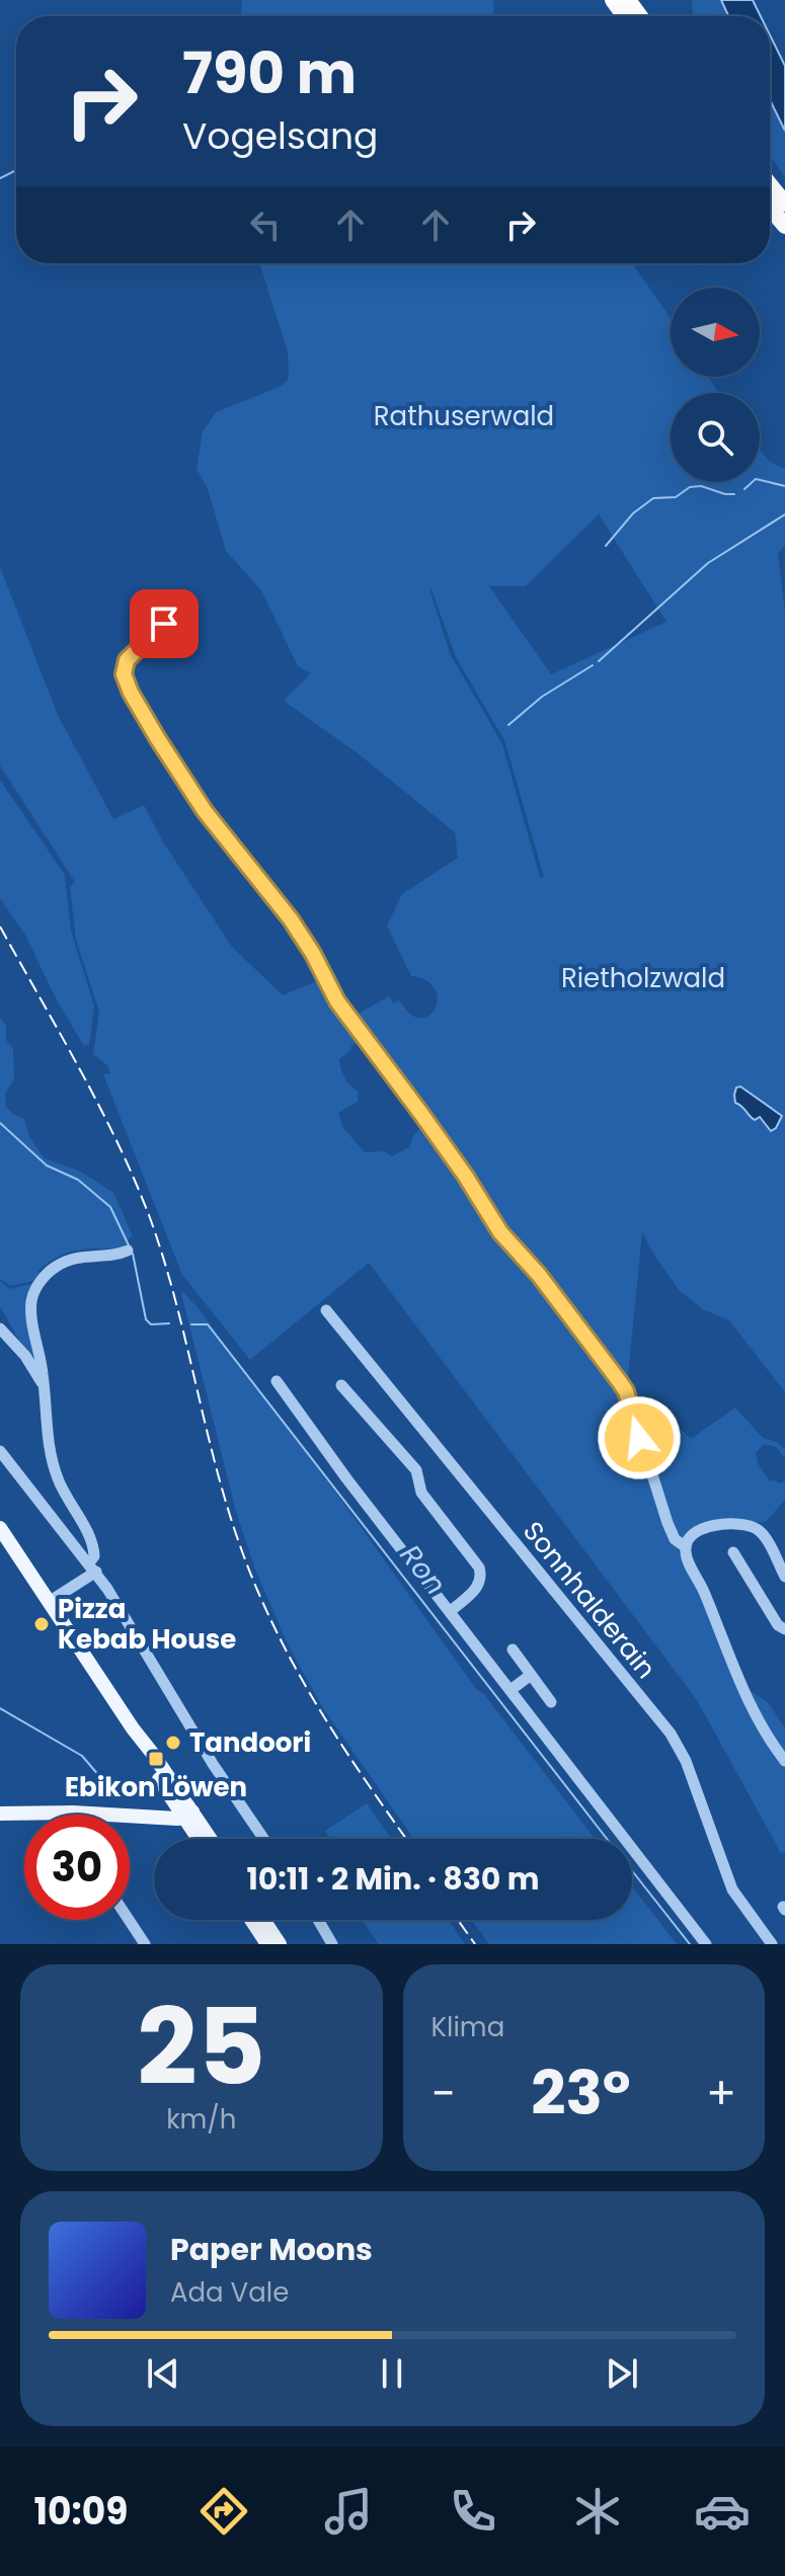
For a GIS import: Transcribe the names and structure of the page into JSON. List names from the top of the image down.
{
  "streets": {
    "street": ["Sonnhalderain"]
  },
  "water": ["Ron"],
  "parks": ["Rathuserwald", "Rietholzwald"],
  "places": {
    "other": ["Pizza Kebab House", "Tandoori"],
    "transit": ["Ebikon Löwen"]
  },
  "north": "right",
  "page": {
    "turn": ["790 m", "Vogelsang"],
    "limit": "30",
    "trip": "10:11 · 2 Min. · 830 m",
    "tile": [
      ["25", "km/h"],
      "Klima"
    ],
    "heat": ["−", "23°", "+"],
    "song": ["Paper Moons", "Ada Vale"],
    "tabs": "10:09"
  }
}
